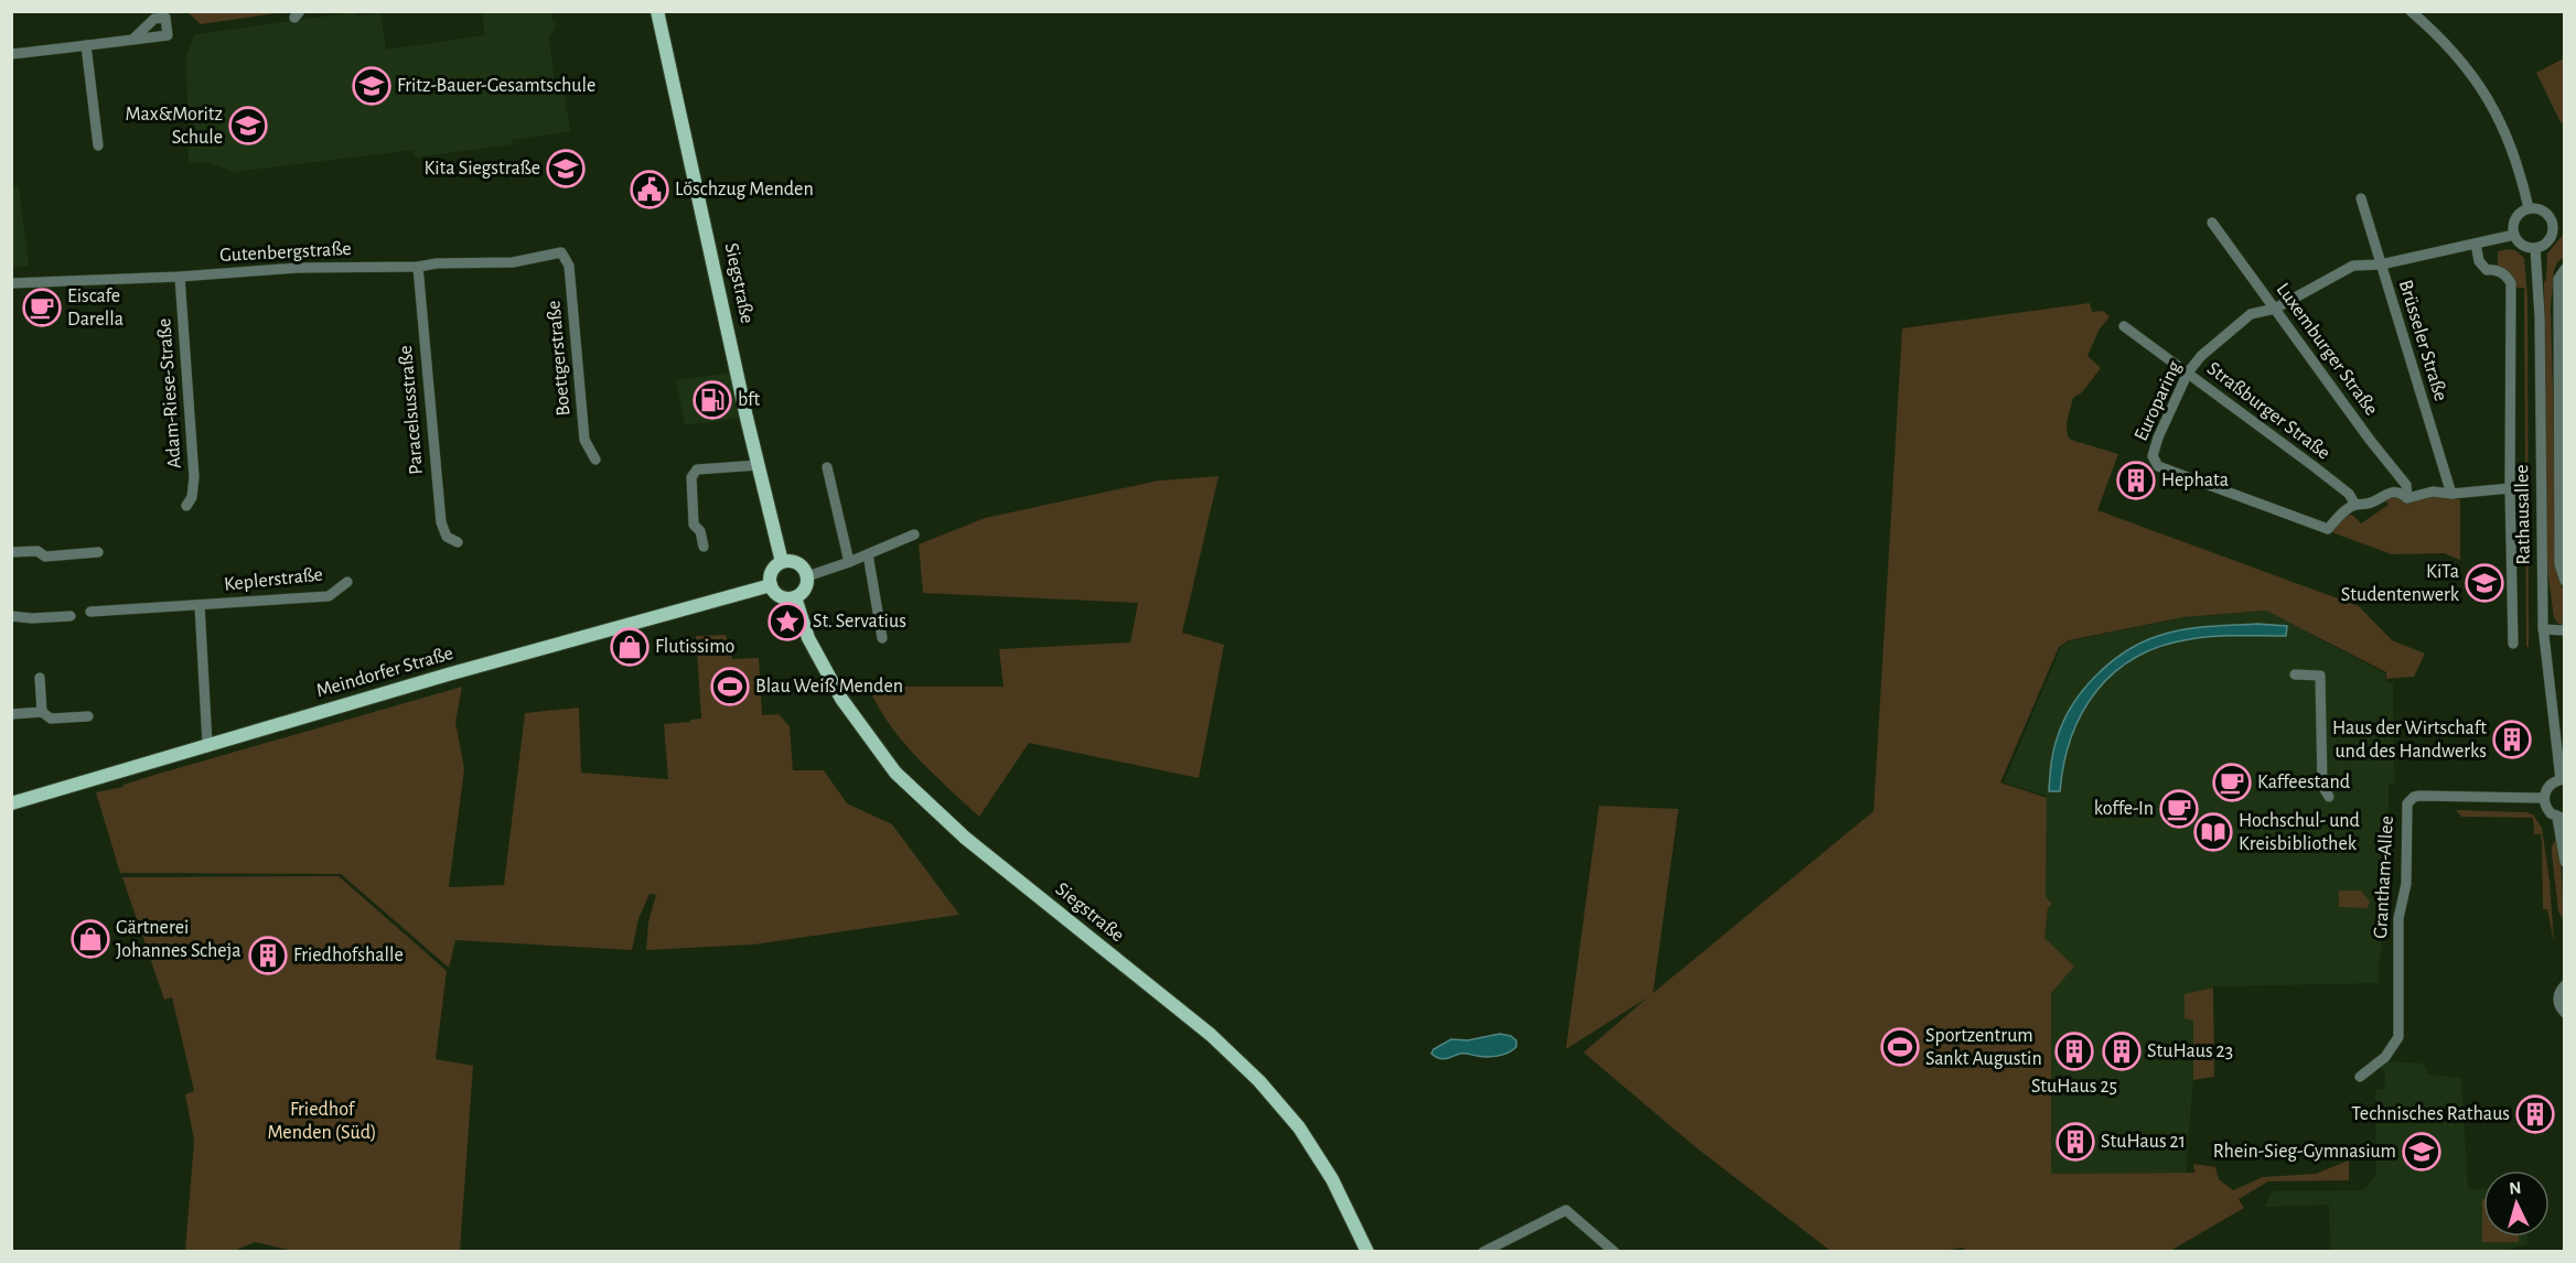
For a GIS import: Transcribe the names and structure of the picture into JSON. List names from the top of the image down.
{
  "streets": {
    "main road": ["Siegstraße", "Meindorfer Straße"],
    "street": [
      "Gutenbergstraße",
      "Brüsseler Straße",
      "Luxemburger Straße",
      "Boettgerstraße",
      "Adam-Riese-Straße",
      "Europaring",
      "Paracelsusstraße",
      "Straßburger Straße",
      "Rathausallee",
      "Keplerstraße",
      "Grantham-Allee"
    ]
  },
  "crossings": [
    ["Gutenbergstraße", "Boettgerstraße"],
    ["Gutenbergstraße", "Adam-Riese-Straße"],
    ["Gutenbergstraße", "Paracelsusstraße"],
    ["Siegstraße", "Meindorfer Straße"],
    ["Brüsseler Straße", "Europaring"],
    ["Luxemburger Straße", "Europaring"],
    ["Europaring", "Straßburger Straße"],
    ["Europaring", "Rathausallee"],
    ["Rathausallee", "Grantham-Allee"],
    ["Keplerstraße", "Meindorfer Straße"]
  ],
  "parks": ["Friedhof Menden (Süd)"],
  "places": {
    "school or university": [
      "Fritz-Bauer-Gesamtschule",
      "Max&Moritz Schule",
      "Kita Siegstraße",
      "KiTa Studentenwerk",
      "Rhein-Sieg-Gymnasium"
    ],
    "public building": ["Löschzug Menden"],
    "cafe": ["Eiscafe Darella", "Kaffeestand", "koffe-In"],
    "fuel station": ["bft"],
    "building": [
      "Hephata",
      "Haus der Wirtschaft und des Handwerks",
      "Friedhofshalle",
      "StuHaus 25",
      "StuHaus 23",
      "Technisches Rathaus",
      "StuHaus 21"
    ],
    "place": ["St. Servatius"],
    "shop": ["Flutissimo", "Gärtnerei Johannes Scheja"],
    "sports": ["Blau Weiß Menden", "Sportzentrum Sankt Augustin"],
    "library": ["Hochschul- und Kreisbibliothek"]
  },
  "north": "top"
}
